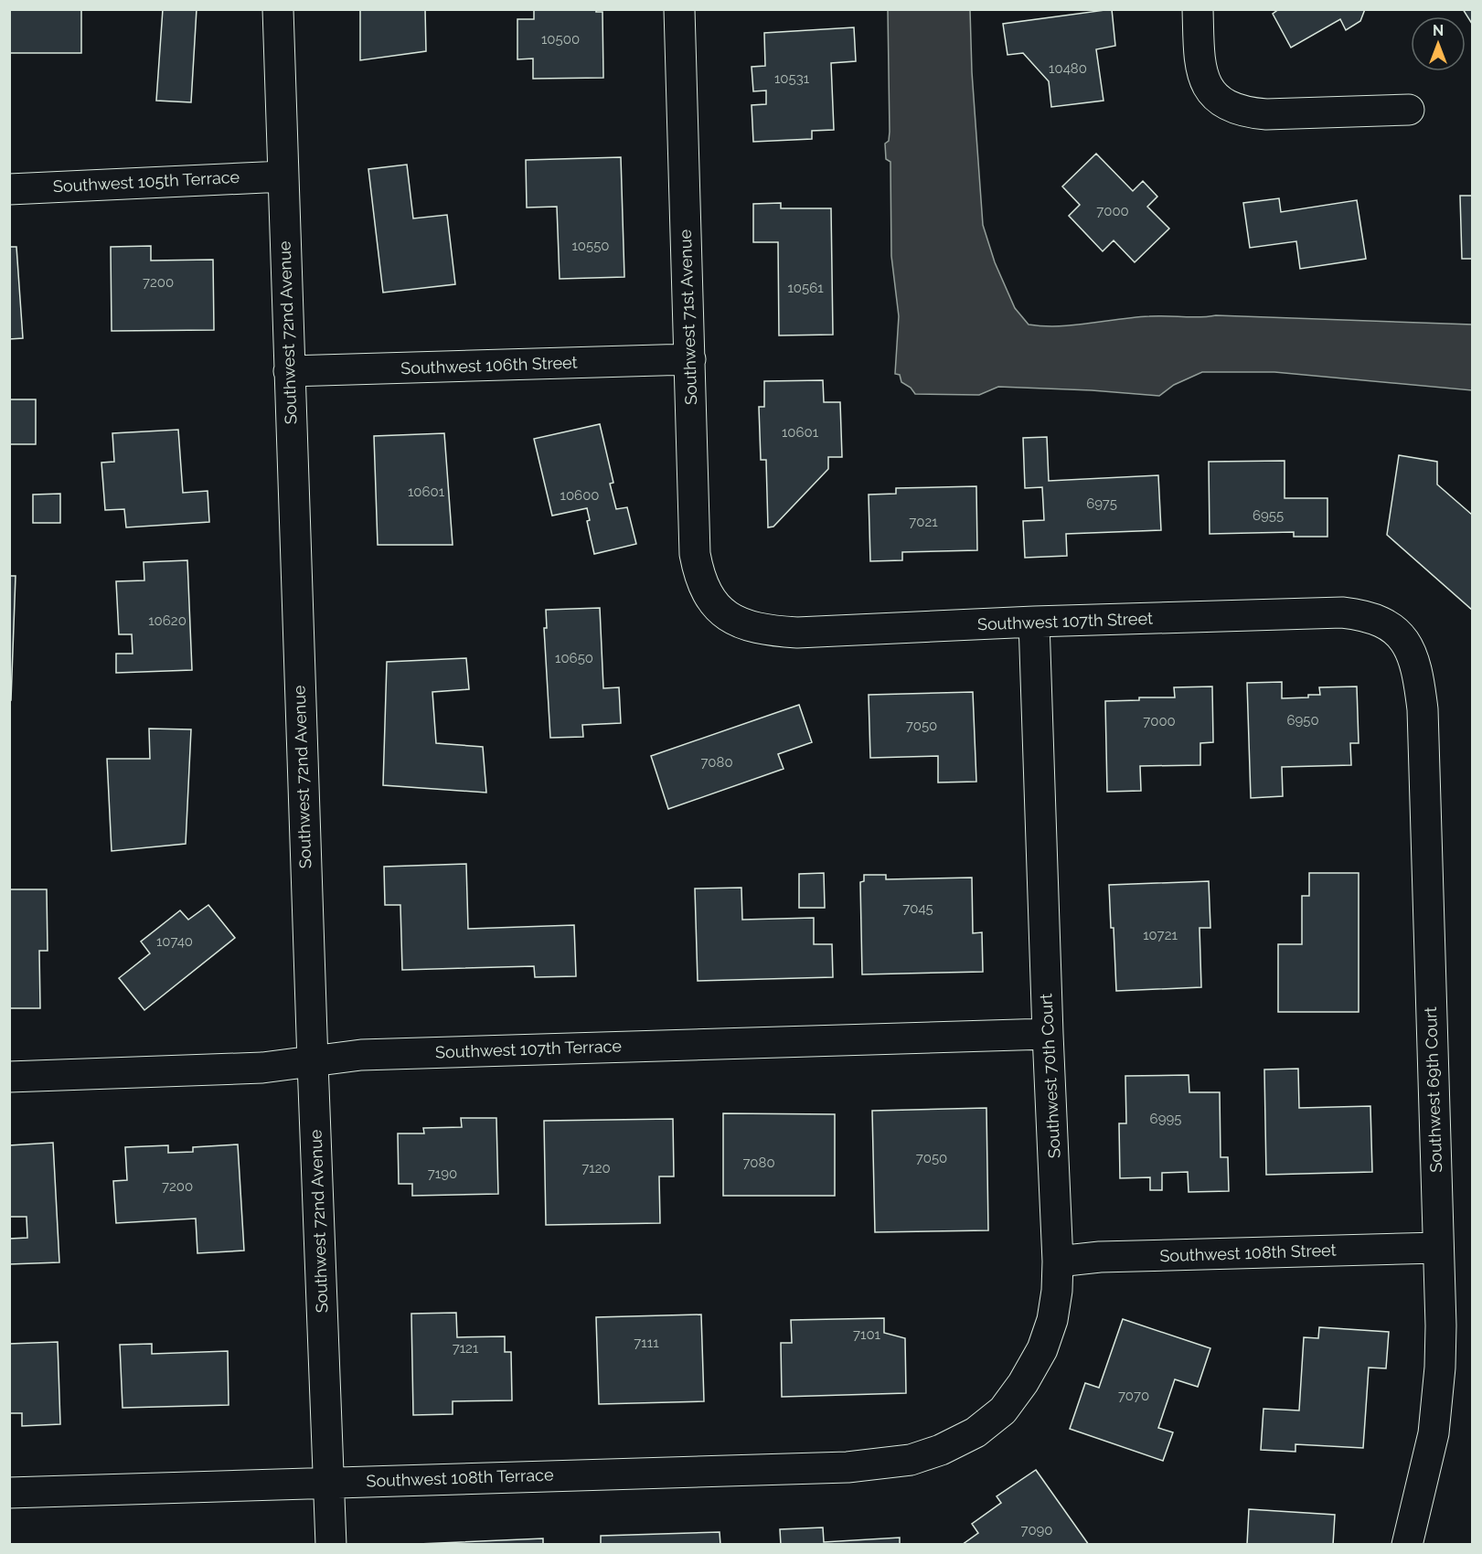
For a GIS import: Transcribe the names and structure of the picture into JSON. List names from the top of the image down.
{
  "streets": {
    "street": [
      "Southwest 105th Terrace",
      "Southwest 71st Avenue",
      "Southwest 72nd Avenue",
      "Southwest 106th Street",
      "Southwest 107th Street",
      "Southwest 107th Terrace",
      "Southwest 70th Court",
      "Southwest 69th Court",
      "Southwest 108th Street",
      "Southwest 108th Terrace"
    ]
  },
  "crossings": [
    ["Southwest 105th Terrace", "Southwest 72nd Avenue"],
    ["Southwest 71st Avenue", "Southwest 106th Street"],
    ["Southwest 71st Avenue", "Southwest 107th Street"],
    ["Southwest 72nd Avenue", "Southwest 106th Street"],
    ["Southwest 72nd Avenue", "Southwest 107th Terrace"],
    ["Southwest 72nd Avenue", "Southwest 108th Terrace"],
    ["Southwest 107th Street", "Southwest 70th Court"],
    ["Southwest 107th Street", "Southwest 69th Court"],
    ["Southwest 107th Terrace", "Southwest 70th Court"],
    ["Southwest 70th Court", "Southwest 108th Street"],
    ["Southwest 70th Court", "Southwest 108th Terrace"],
    ["Southwest 69th Court", "Southwest 108th Street"]
  ],
  "house_numbers": [
    "10500",
    "10480",
    "10531",
    "7000",
    "10550",
    "7200",
    "10561",
    "10601",
    "10601",
    "10600",
    "6975",
    "6955",
    "7021",
    "10620",
    "10650",
    "6950",
    "7000",
    "7050",
    "7080",
    "7045",
    "10721",
    "10740",
    "6995",
    "7050",
    "7080",
    "7120",
    "7190",
    "7200",
    "7101",
    "7111",
    "7121",
    "7070",
    "7090"
  ],
  "north": "top"
}
